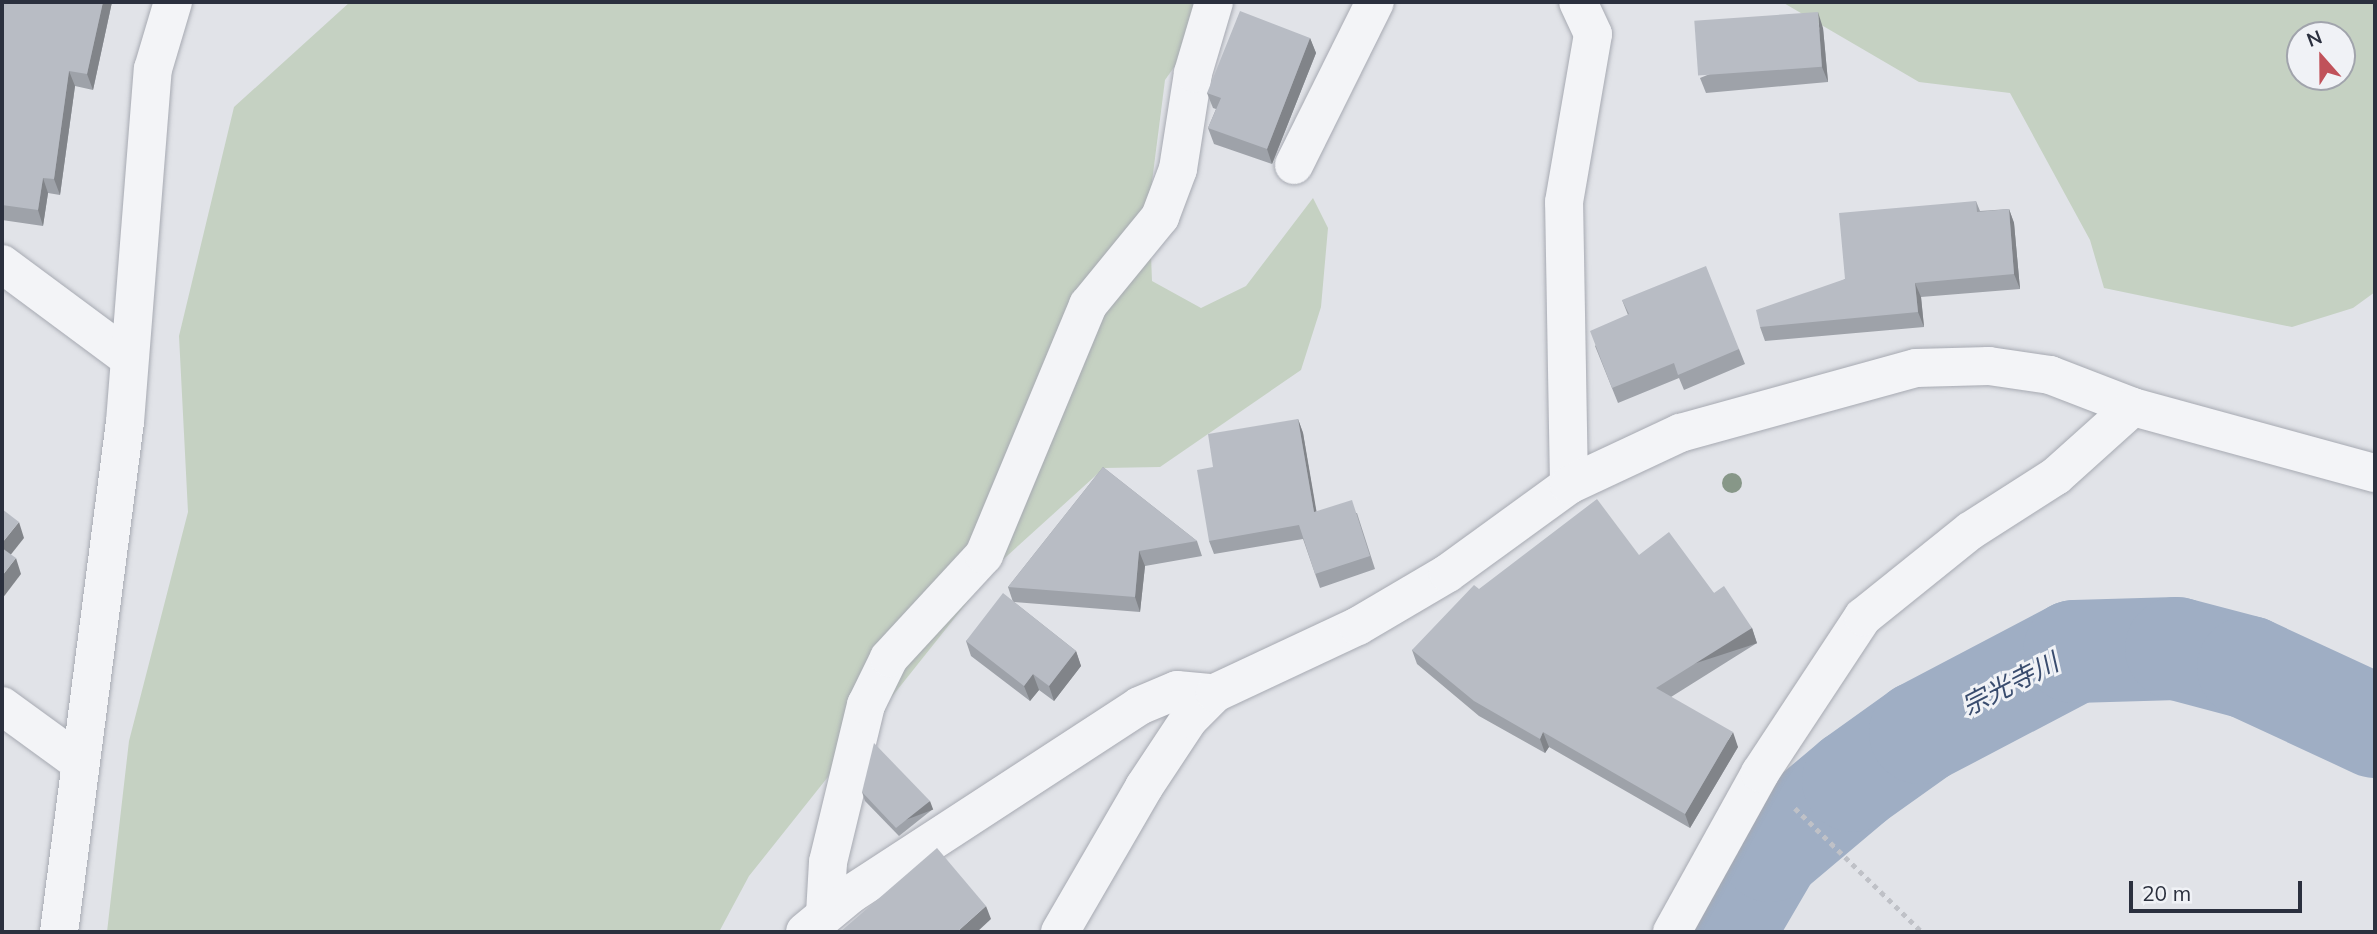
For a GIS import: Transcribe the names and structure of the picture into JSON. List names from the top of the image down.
{
  "water": ["宗光寺川"],
  "scale_bar": "20 m",
  "north": "top"
}
